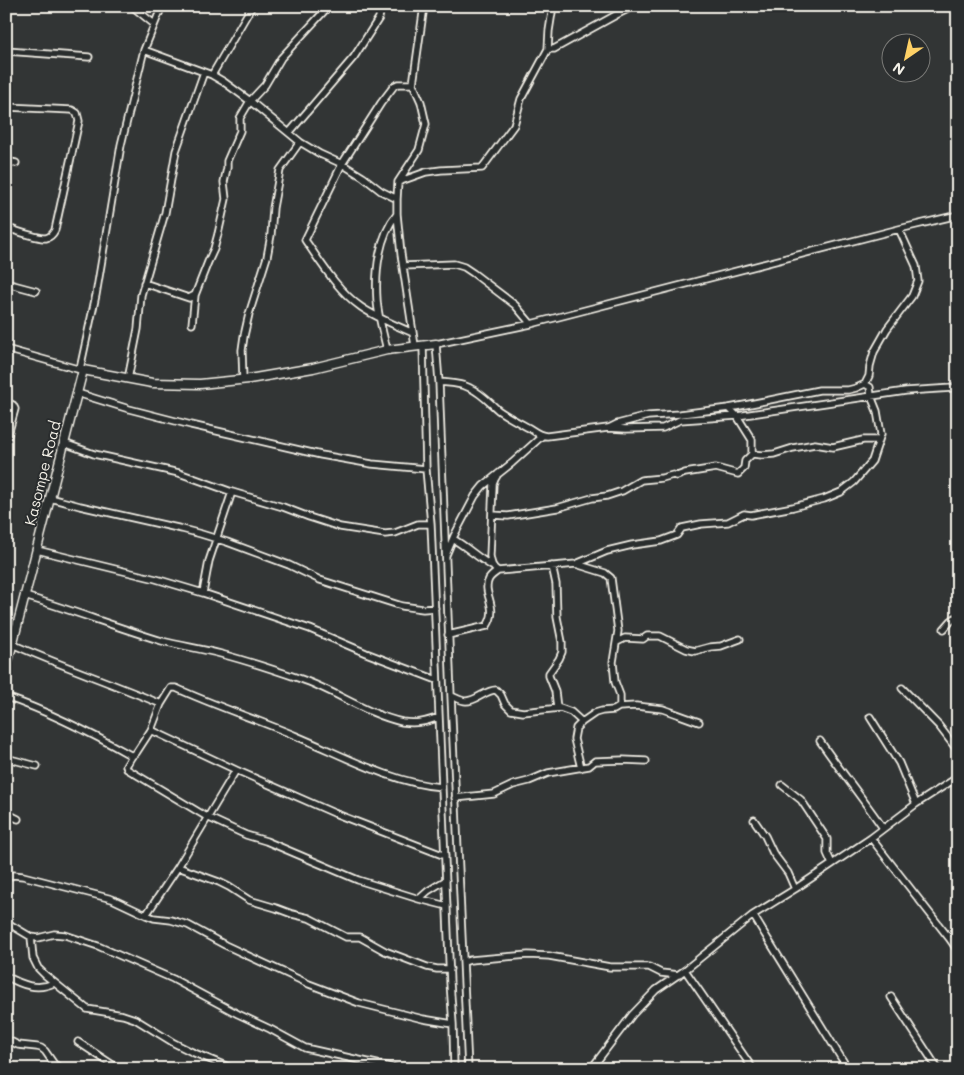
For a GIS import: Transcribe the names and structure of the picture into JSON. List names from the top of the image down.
{
  "streets": {
    "street": ["Kasompe Road"]
  },
  "north": "bottom left"
}
